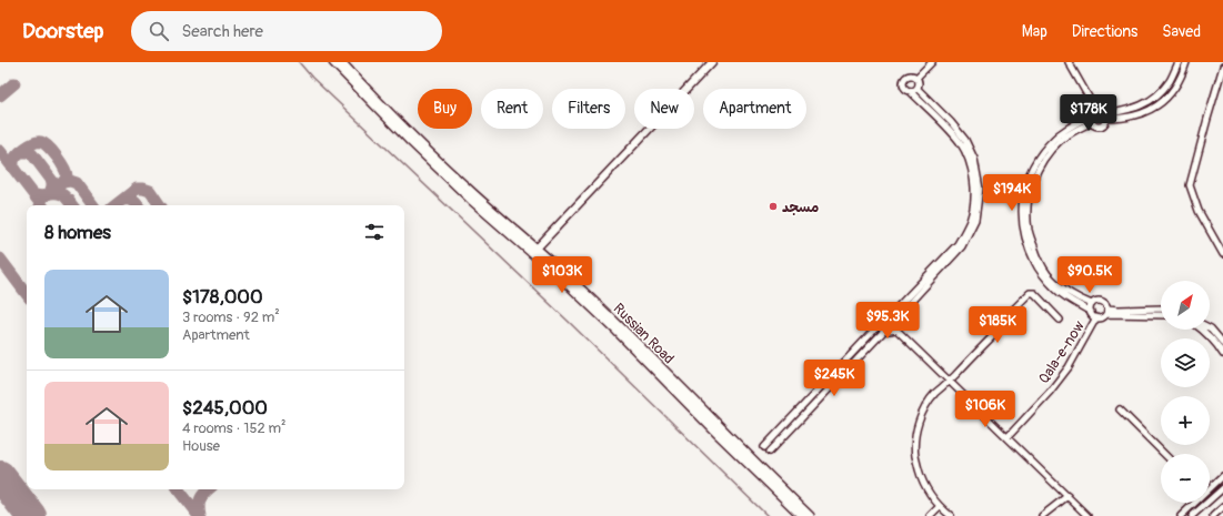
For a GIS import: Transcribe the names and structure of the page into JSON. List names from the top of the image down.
{
  "streets": {
    "main road": ["Russian Road"],
    "street": ["Qala-e-now"]
  },
  "places": ["مسجد"],
  "north": "top right",
  "page": {
    "header": "Doorstep",
    "search": "Search here",
    "nav": ["Map", "Directions", "Saved"],
    "chip": [
      "Buy",
      "Rent",
      "Filters",
      "New",
      "Apartment"
    ],
    "price": [
      "$178K",
      "$194K",
      "$103K",
      "$90.5K",
      "$95.3K",
      "$185K",
      "$245K",
      "$106K"
    ],
    "heading": "8 homes",
    "list": [
      {
        "name": "$178,000",
        "note": "3 rooms · 92 m² · Apartment"
      },
      {
        "name": "$245,000",
        "note": "4 rooms · 152 m² · House"
      }
    ],
    "map_buttons": ["+", "−"]
  }
}
